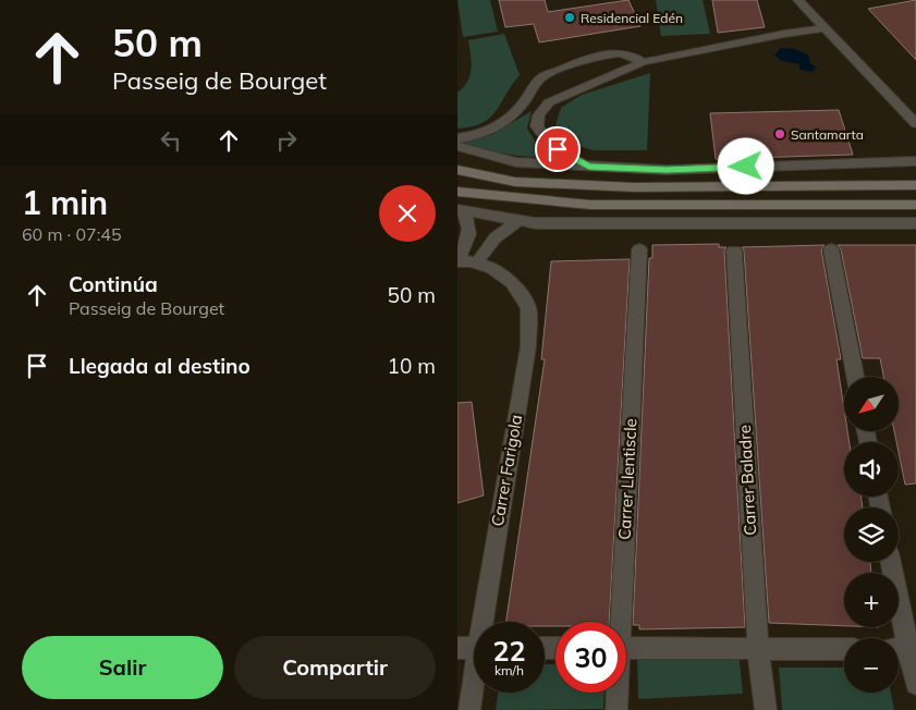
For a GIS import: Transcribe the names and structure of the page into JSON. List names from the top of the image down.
{
  "streets": {
    "street": ["Carrer Farigola", "Carrer Llentiscle", "Carrer Baladre"]
  },
  "places": ["Residencial Edén", "Santamarta"],
  "north": "bottom left",
  "page": {
    "turn": ["50 m", "Passeig de Bourget"],
    "heading": ["1 min", "60 m · 07:45"],
    "list": [
      {
        "name": "Continúa",
        "note": "Passeig de Bourget",
        "value": "50 m"
      },
      {
        "name": "Llegada al destino",
        "value": "10 m"
      }
    ],
    "map_buttons": ["+", "−"],
    "speed": "22 km/h",
    "limit": "30",
    "buttons": ["Salir", "Compartir"]
  }
}
